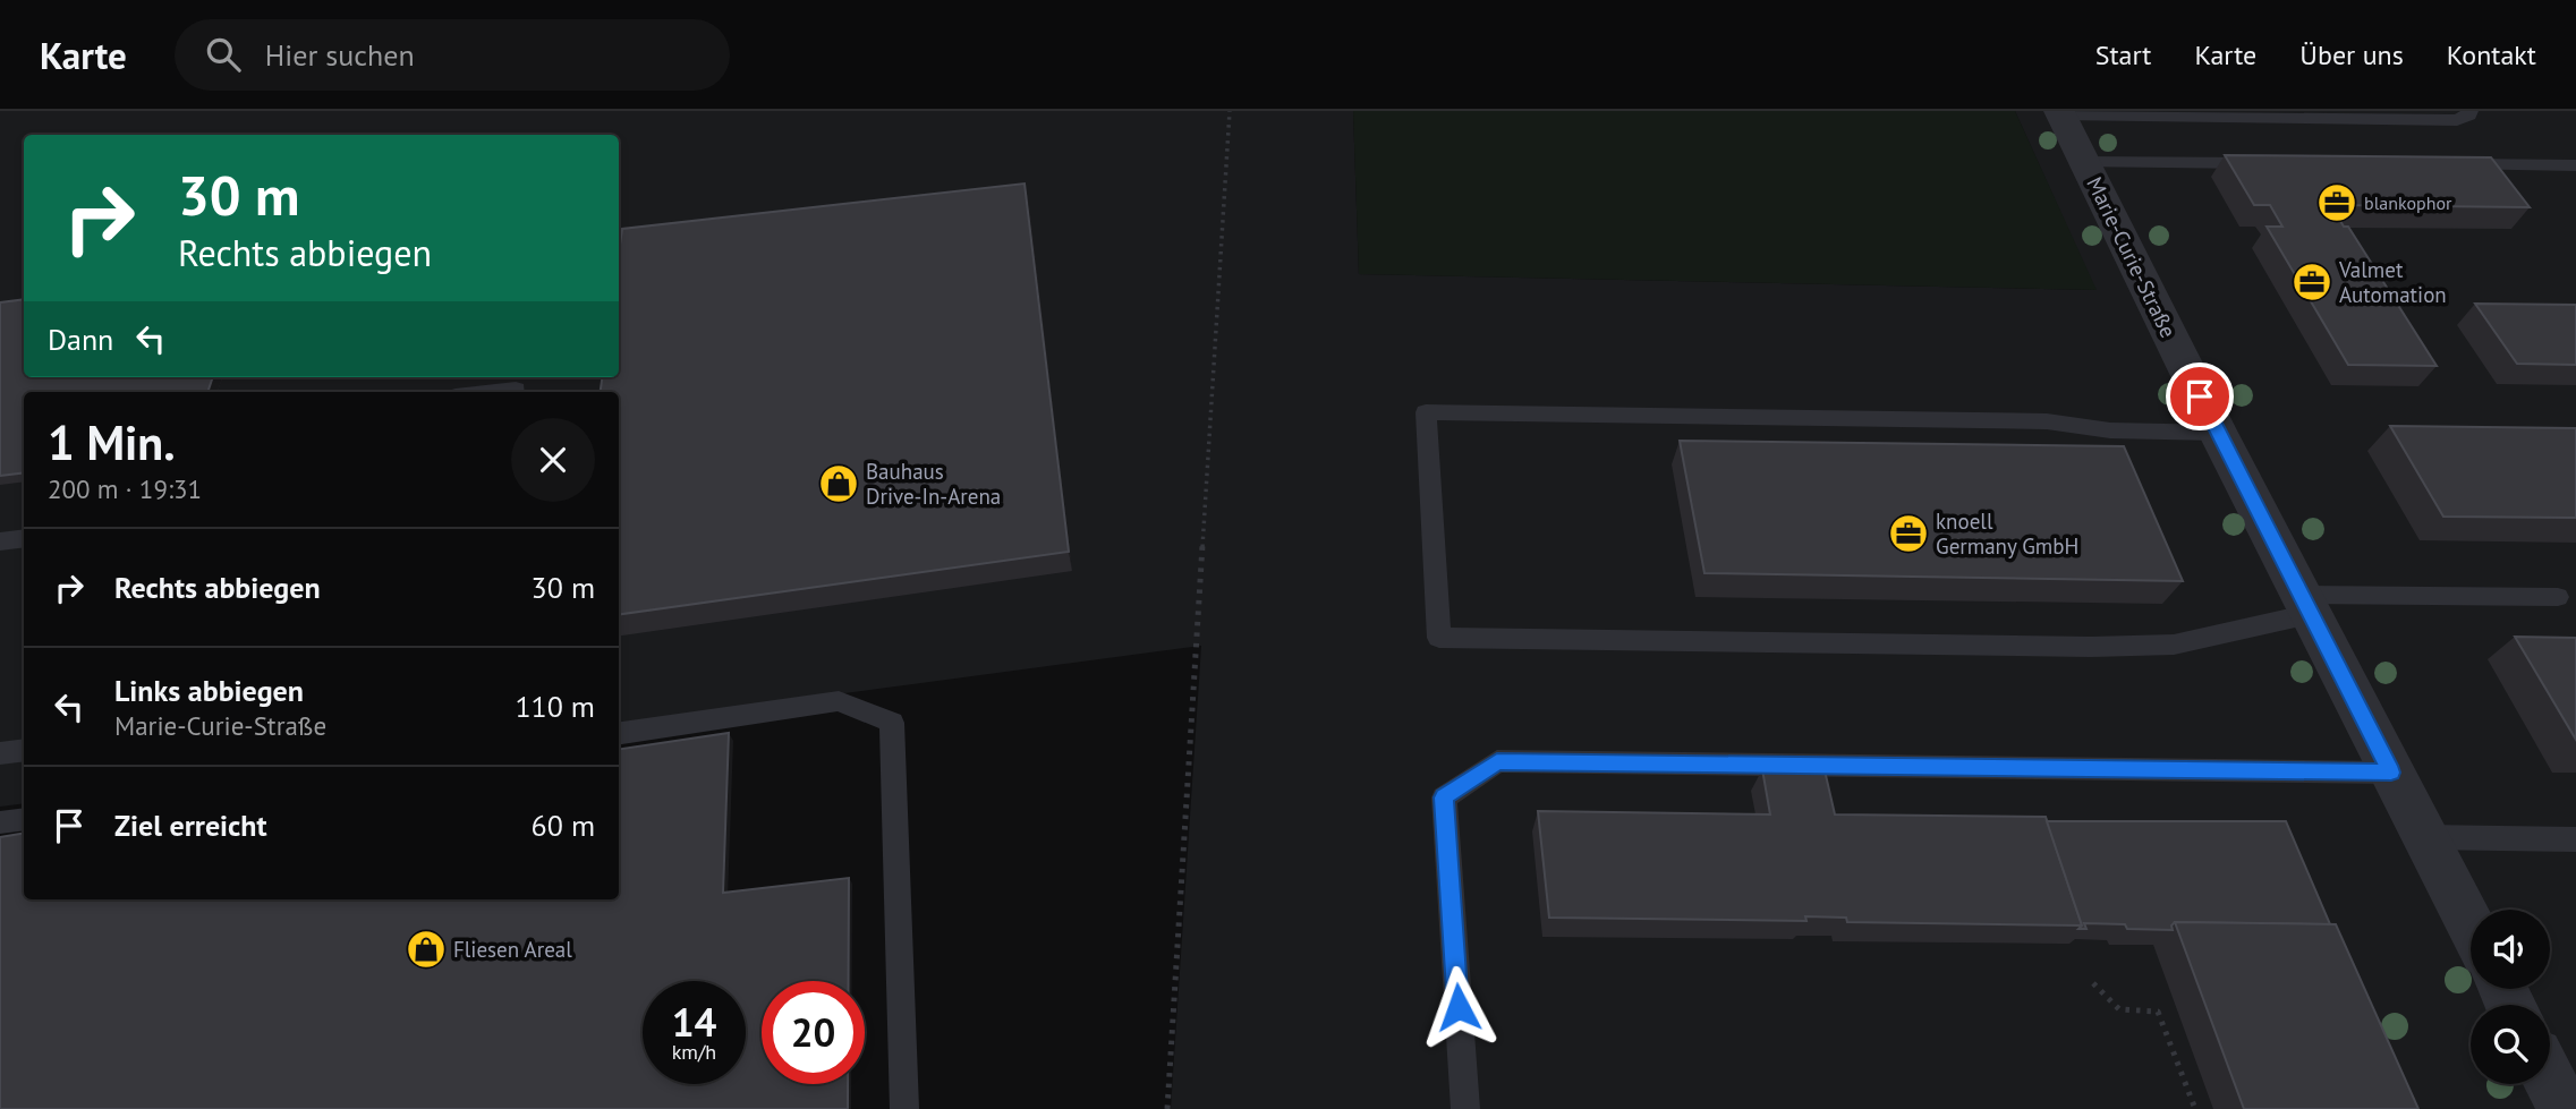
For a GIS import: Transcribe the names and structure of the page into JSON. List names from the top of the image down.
{
  "streets": {
    "street": ["Marie-Curie-Straße"]
  },
  "places": {
    "office": ["blankophor", "Valmet Automation", "knoell Germany GmbH"],
    "shop": ["Bauhaus Drive-In-Arena", "Fliesen Areal"]
  },
  "page": {
    "header": "Karte",
    "search": "Hier suchen",
    "nav": [
      "Start",
      "Karte",
      "Über uns",
      "Kontakt"
    ],
    "turn": ["30 m", "Rechts abbiegen"],
    "then": "Dann",
    "heading": ["1 Min.", "200 m · 19:31"],
    "list": [
      {
        "name": "Rechts abbiegen",
        "value": "30 m"
      },
      {
        "name": "Links abbiegen",
        "note": "Marie-Curie-Straße",
        "value": "110 m"
      },
      {
        "name": "Ziel erreicht",
        "value": "60 m"
      }
    ],
    "speed": "14 km/h",
    "limit": "20"
  }
}
